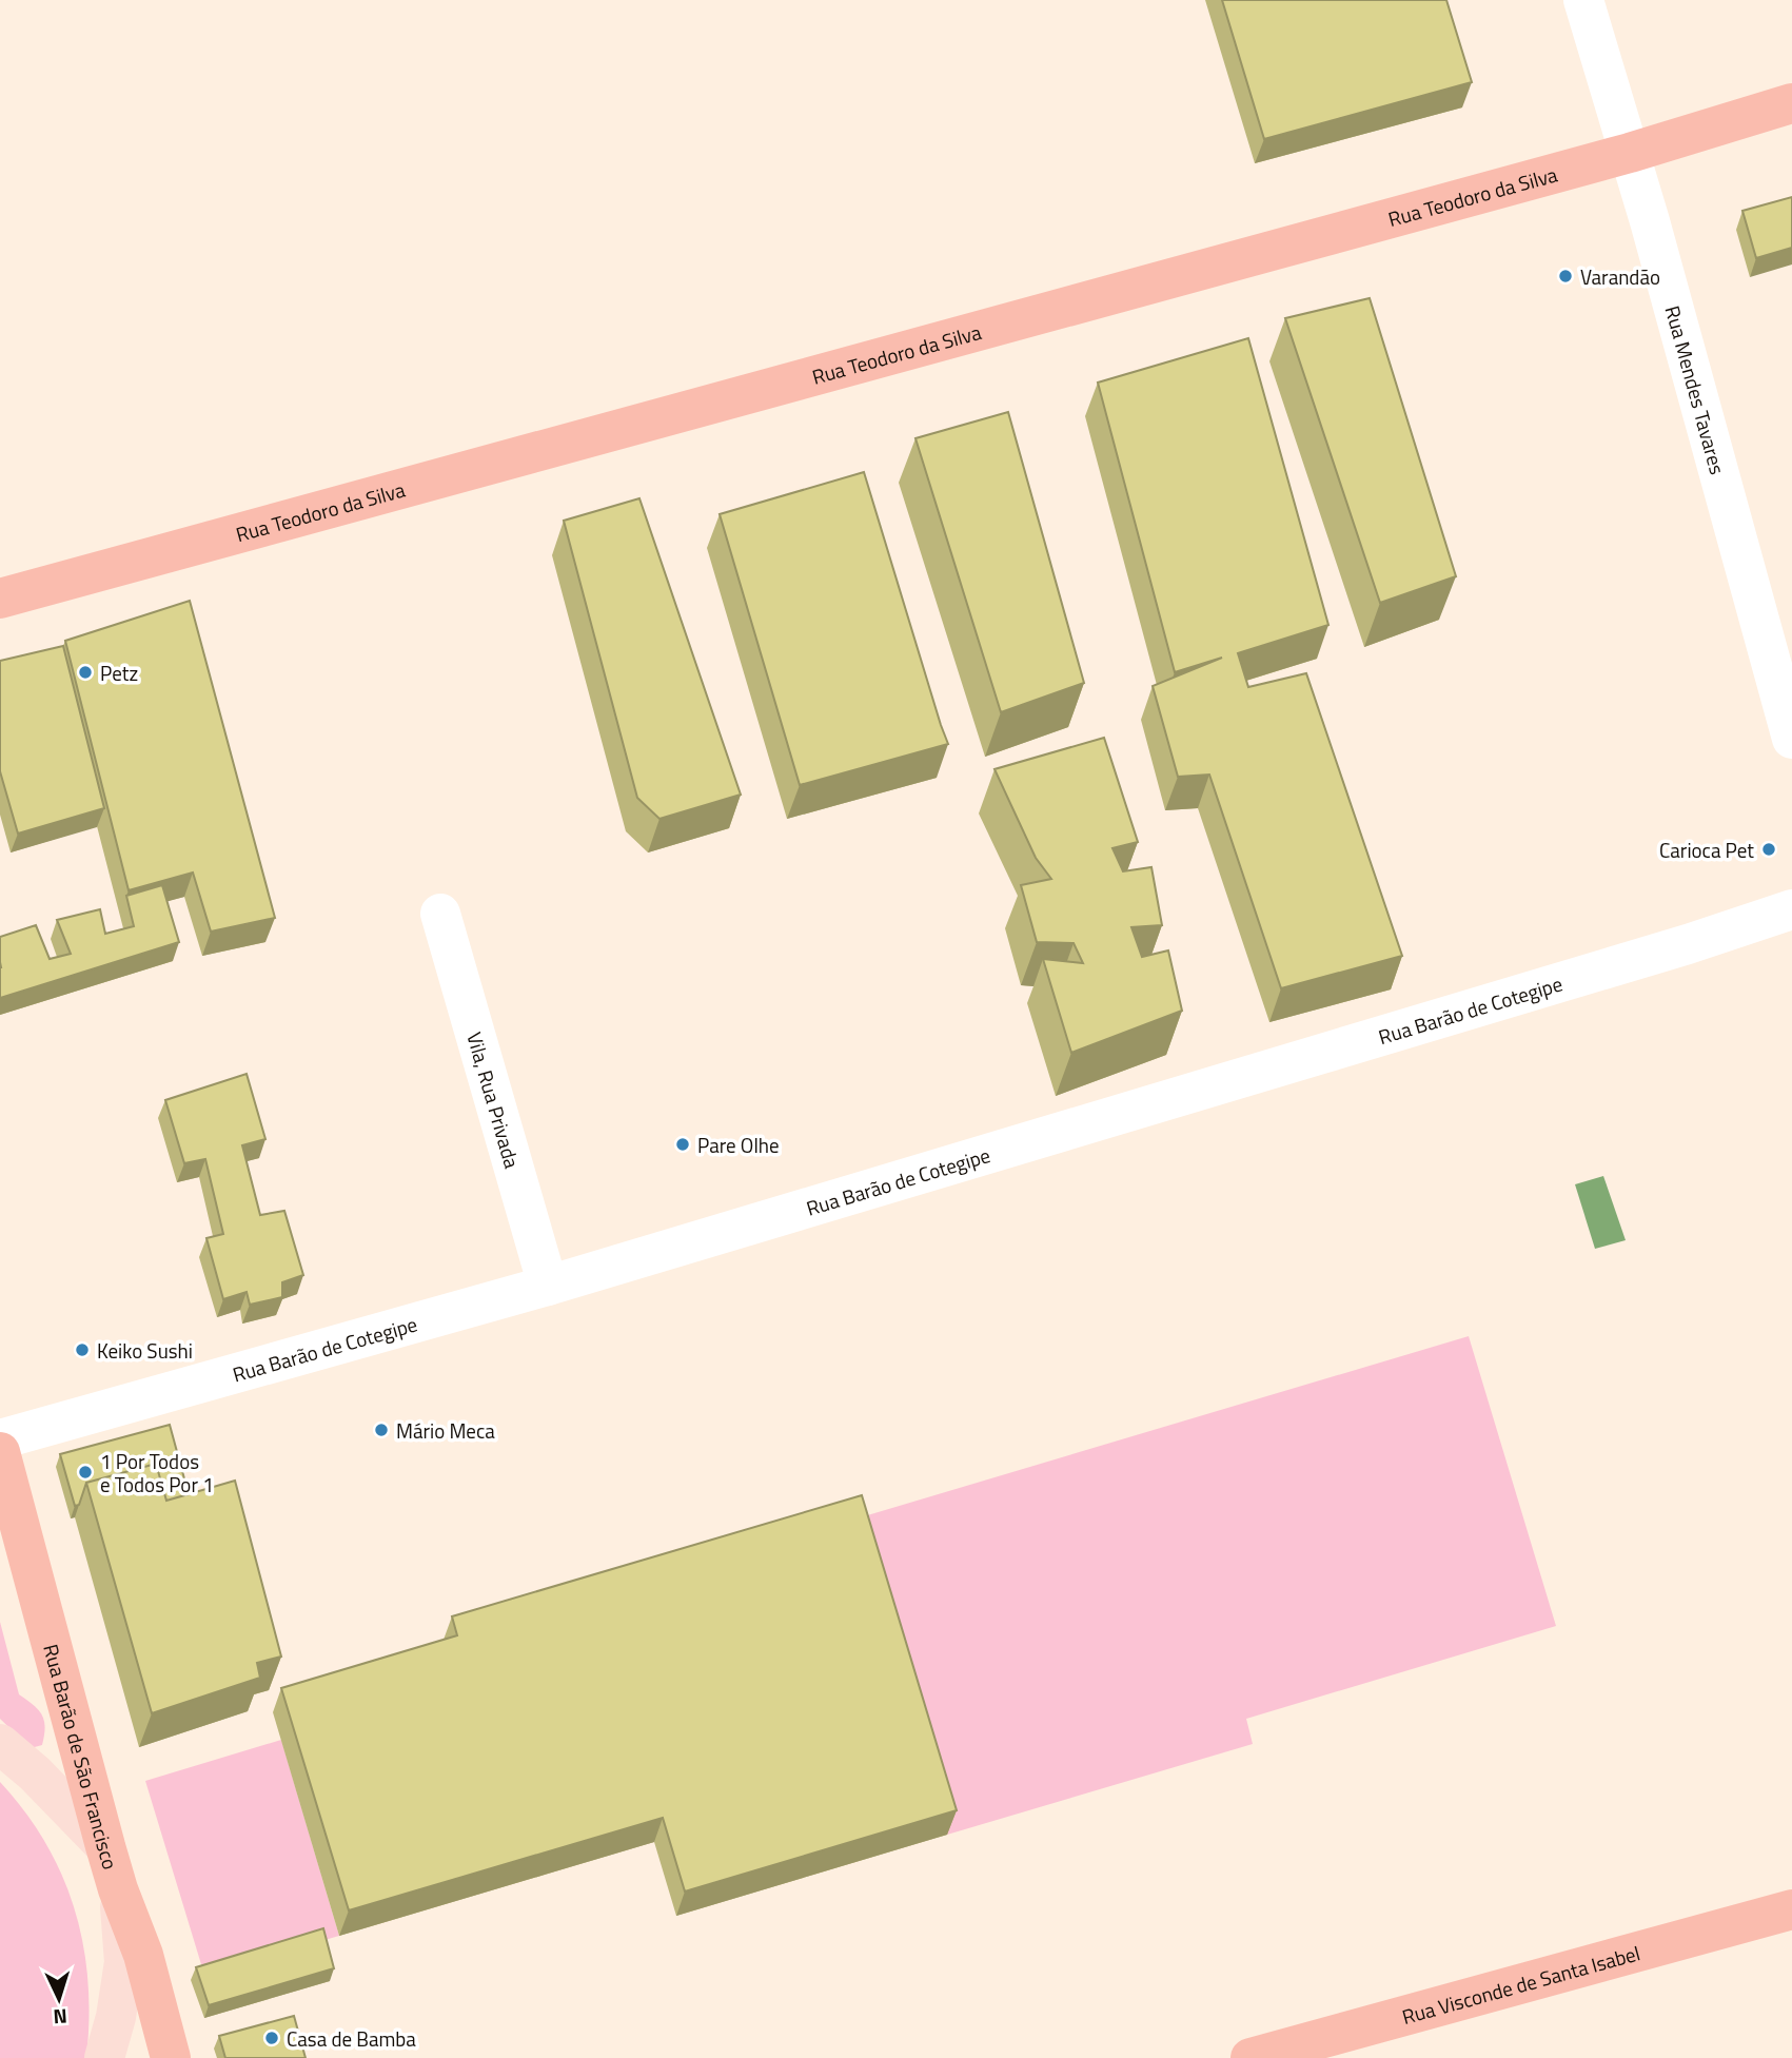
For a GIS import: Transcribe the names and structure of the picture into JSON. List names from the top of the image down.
{
  "streets": {
    "main road": ["Rua Teodoro da Silva", "Rua Barão de São Francisco", "Rua Visconde de Santa Isabel"],
    "street": ["Rua Mendes Tavares", "Rua Barão de Cotegipe", "Vila, Rua Privada"]
  },
  "crossings": [
    ["Rua Teodoro da Silva", "Rua Mendes Tavares"],
    ["Rua Barão de Cotegipe", "Vila, Rua Privada"]
  ],
  "places": [
    "Varandão",
    "Petz",
    "Carioca Pet",
    "Pare Olhe",
    "Keiko Sushi",
    "Mário Meca",
    "1 Por Todos e Todos Por 1",
    "Casa de Bamba"
  ],
  "north": "bottom"
}
